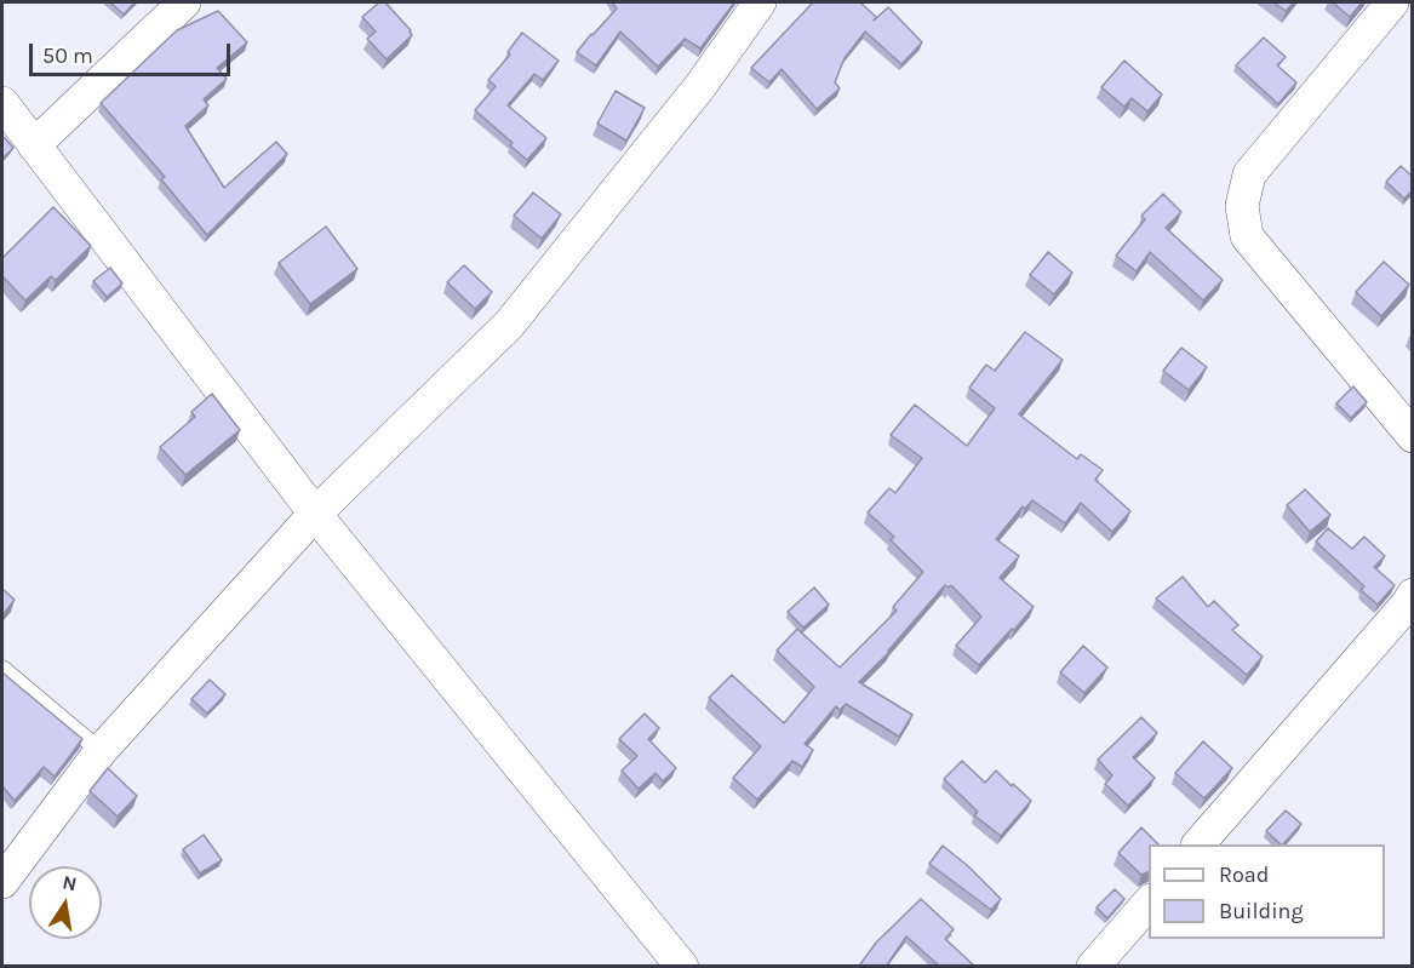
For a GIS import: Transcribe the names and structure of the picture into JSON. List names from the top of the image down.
{
  "legend": ["Road", "Building"],
  "scale_bar": "50 m",
  "north": "top"
}
